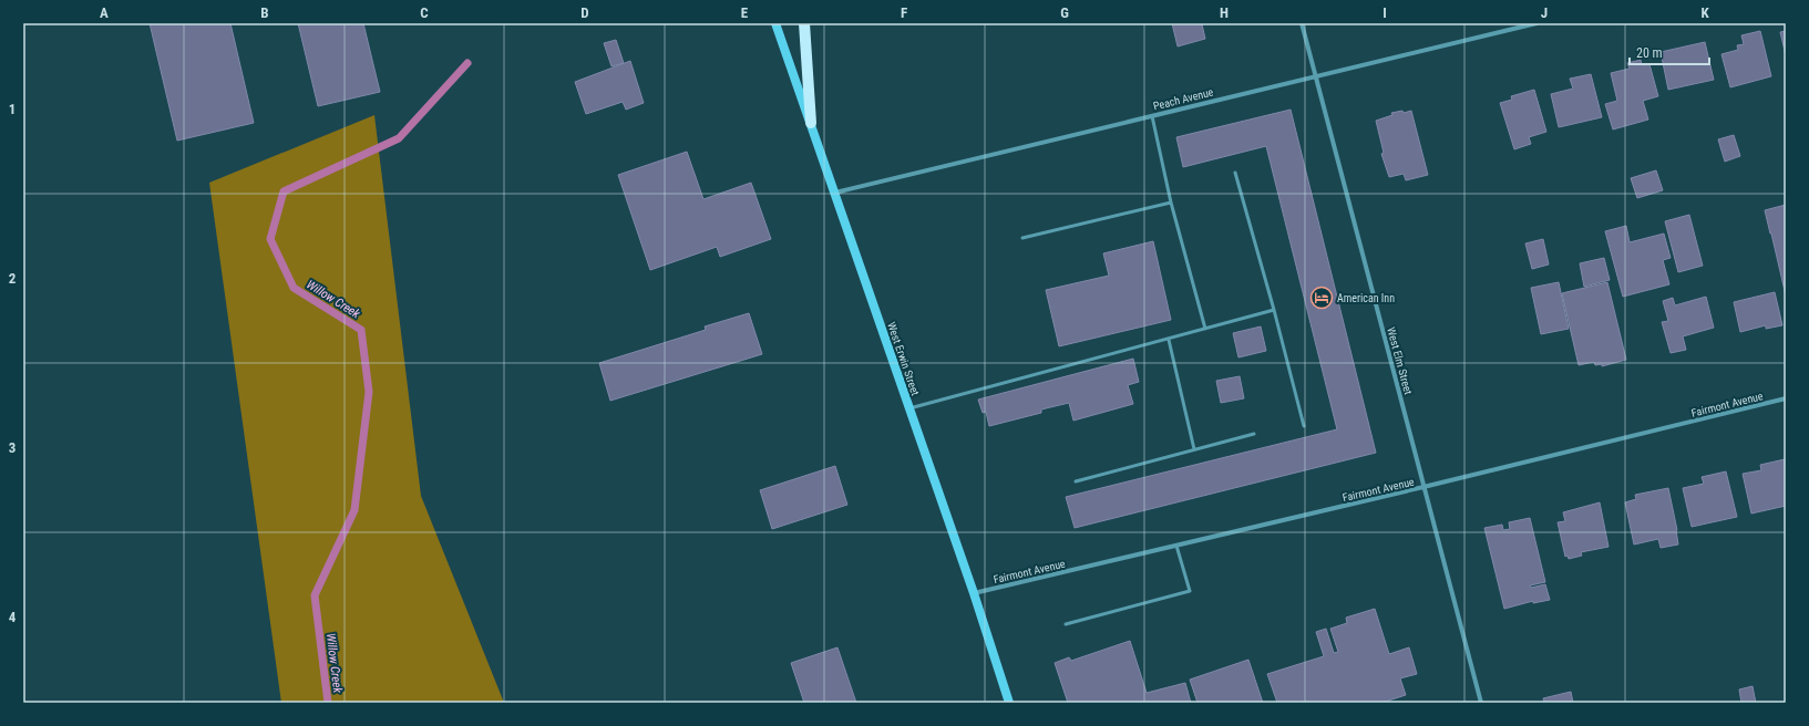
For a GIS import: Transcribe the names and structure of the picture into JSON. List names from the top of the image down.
{
  "streets": {
    "main road": ["West Erwin Street"],
    "street": ["Peach Avenue", "West Elm Street", "Fairmont Avenue"]
  },
  "crossings": [
    ["Peach Avenue", "West Erwin Street"],
    ["Peach Avenue", "West Elm Street"],
    ["West Erwin Street", "Fairmont Avenue"],
    ["West Elm Street", "Fairmont Avenue"]
  ],
  "water": ["Willow Creek"],
  "places": {
    "hotel": ["American Inn"]
  },
  "scale_bar": "20 m",
  "grid": {
    "columns": [
      "A",
      "B",
      "C",
      "D",
      "E",
      "F",
      "G",
      "H",
      "I",
      "J",
      "K"
    ],
    "rows": [
      "1",
      "2",
      "3",
      "4"
    ]
  }
}
